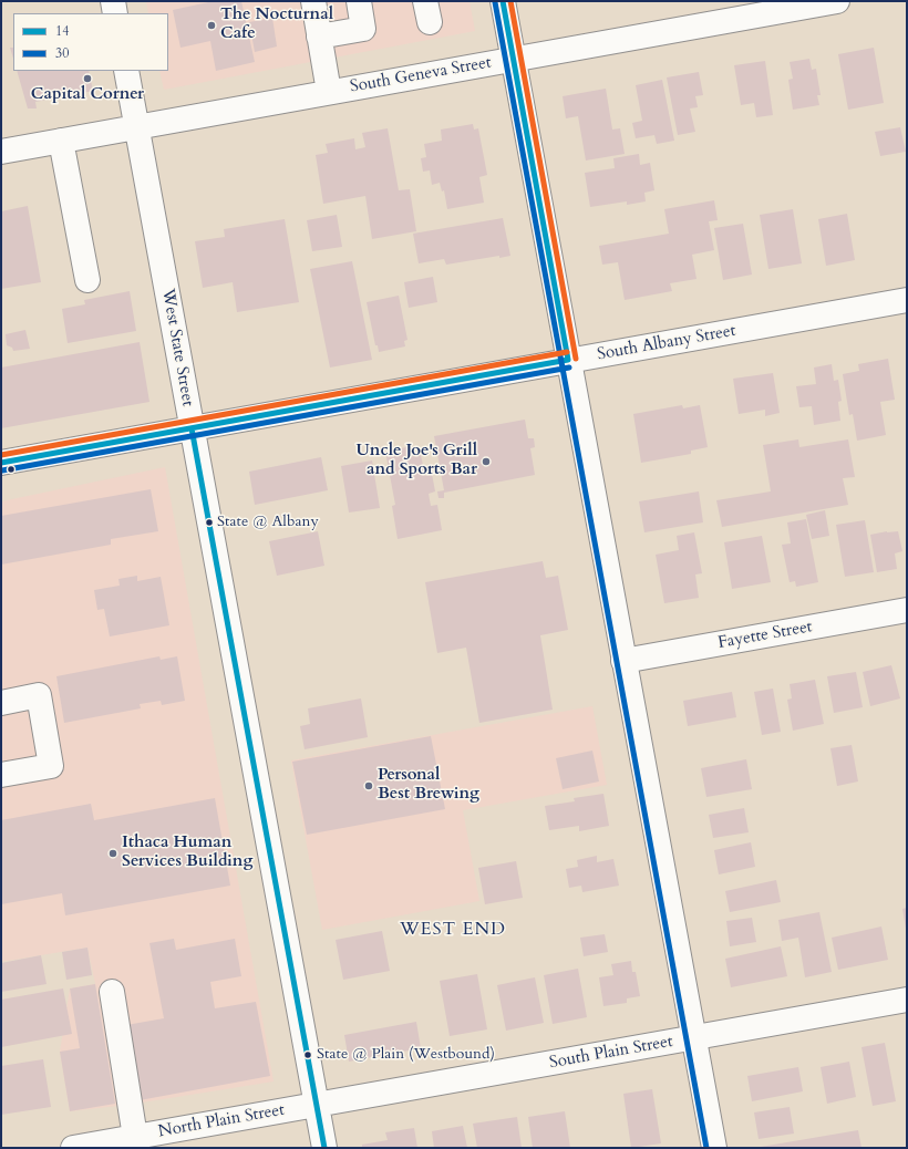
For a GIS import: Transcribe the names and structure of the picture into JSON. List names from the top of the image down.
{
  "streets": {
    "main road": [
      "South Geneva Street",
      "South Albany Street",
      "West State Street",
      "Fayette Street",
      "South Plain Street",
      "North Plain Street"
    ]
  },
  "crossings": [
    ["South Geneva Street", "West State Street"],
    ["South Albany Street", "West State Street"],
    ["West State Street", "South Plain Street"],
    ["West State Street", "North Plain Street"],
    ["South Plain Street", "North Plain Street"]
  ],
  "districts": ["WEST END"],
  "places": [
    "The Nocturnal Cafe",
    "Capital Corner",
    "Uncle Joe's Grill and Sports Bar",
    "State @ Albany",
    "Personal Best Brewing",
    "Ithaca Human Services Building",
    "State @ Plain (Westbound)"
  ],
  "lines": ["transit line 14", "transit line 30"],
  "legend": ["14", "30"]
}
